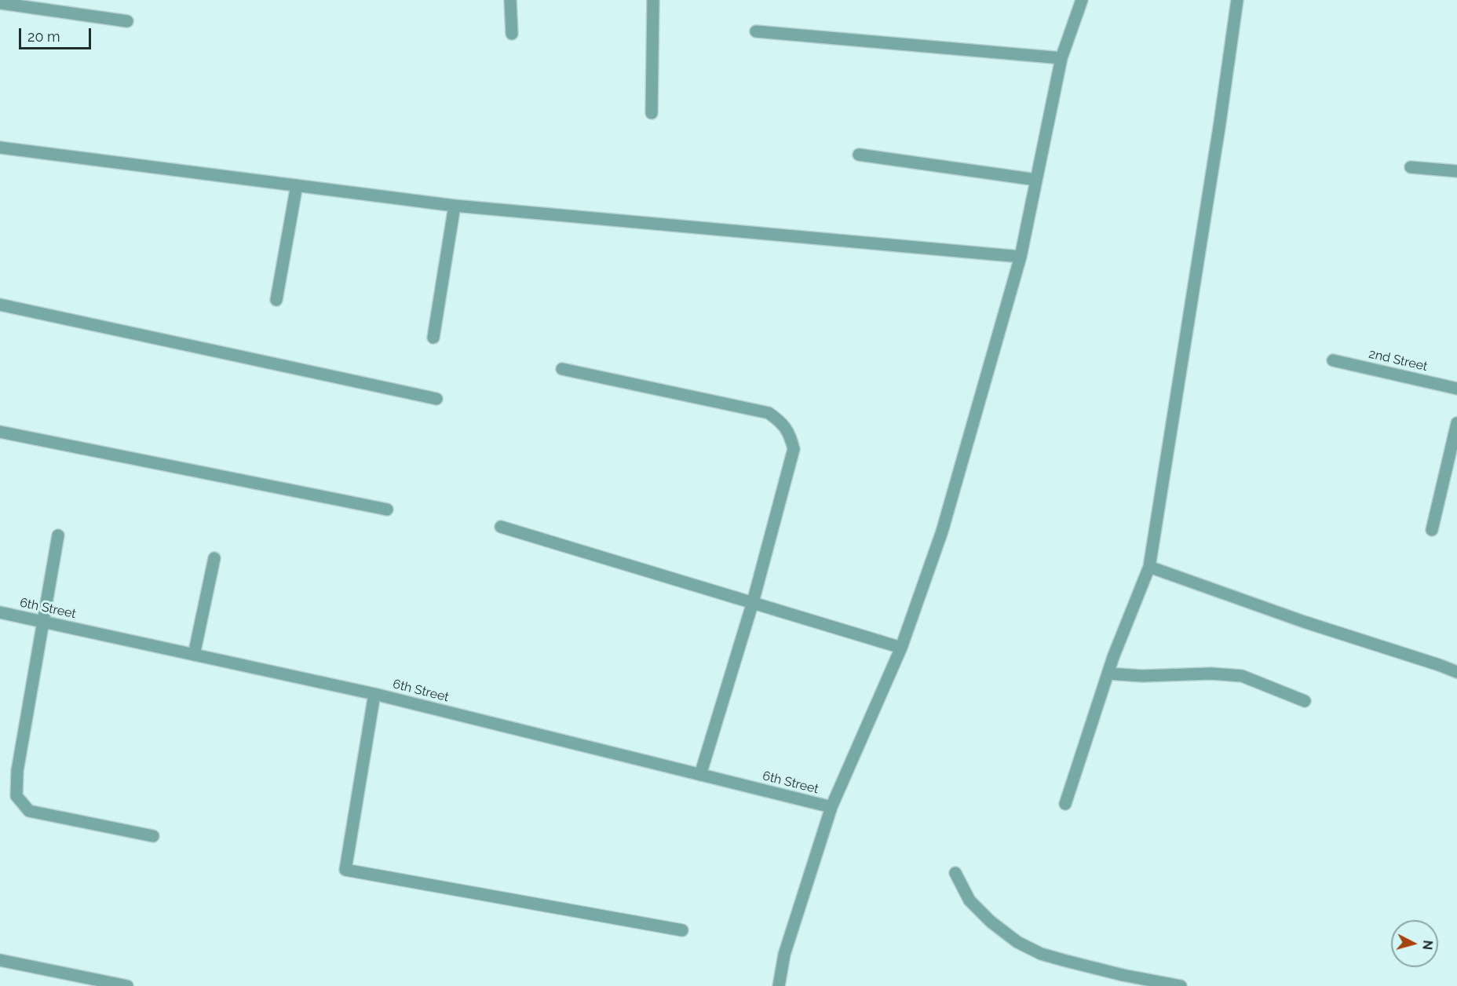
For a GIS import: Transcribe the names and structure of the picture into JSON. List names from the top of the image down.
{
  "streets": {
    "street": ["2nd Street", "6th Street"]
  },
  "scale_bar": "20 m",
  "north": "right"
}
